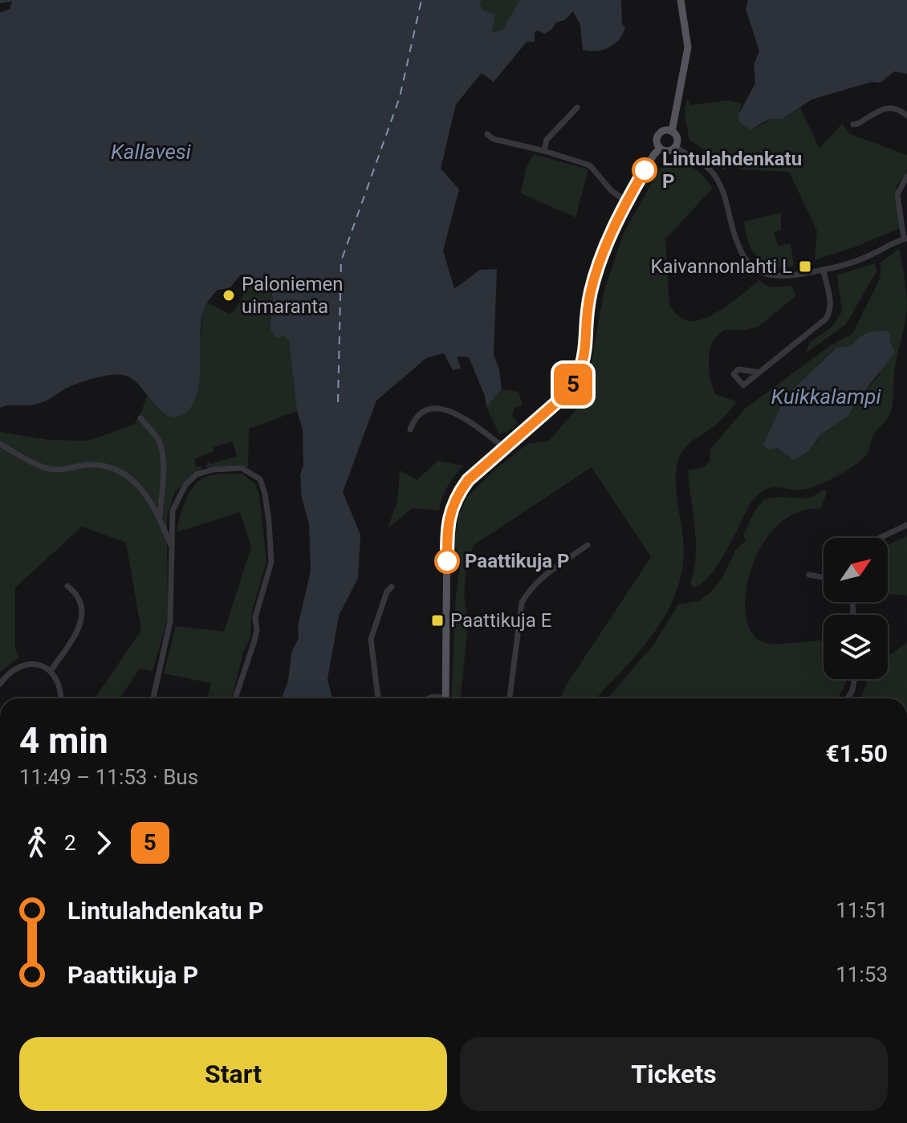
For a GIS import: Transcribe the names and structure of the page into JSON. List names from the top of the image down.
{
  "water": ["Kallavesi", "Kuikkalampi"],
  "places": {
    "other": ["Lintulahdenkatu P", "Paloniemen uimaranta", "Paattikuja P"],
    "transit": ["Kaivannonlahti L", "Paattikuja E"]
  },
  "lines": ["bus line 5"],
  "north": "top right",
  "page": {
    "on_map": "5",
    "heading": ["4 min", "11:49 – 11:53 · Bus", "€1.50"],
    "legs": ["2", "5"],
    "list": [
      {
        "name": "Lintulahdenkatu P",
        "value": "11:51"
      },
      {
        "name": "Paattikuja P",
        "value": "11:53"
      }
    ],
    "buttons": ["Start", "Tickets"]
  }
}
